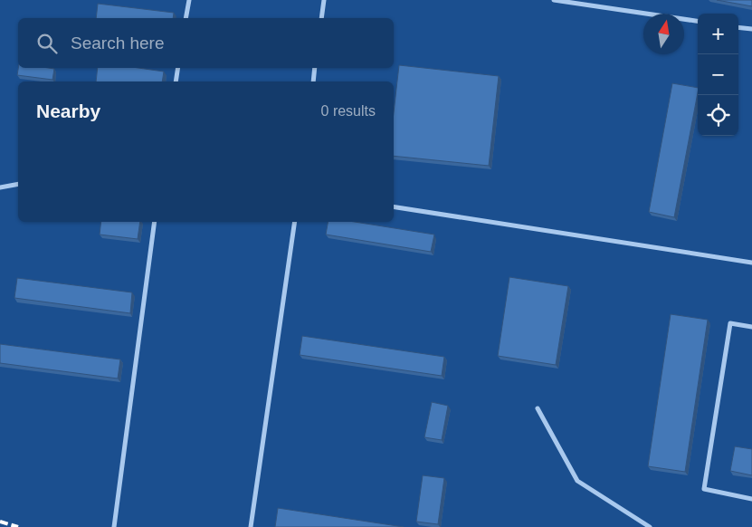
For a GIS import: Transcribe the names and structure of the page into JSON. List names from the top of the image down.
{
  "north": "top",
  "page": {
    "map_buttons": ["+", "−"],
    "search": "Search here",
    "heading": ["Nearby", "0 results"]
  }
}
